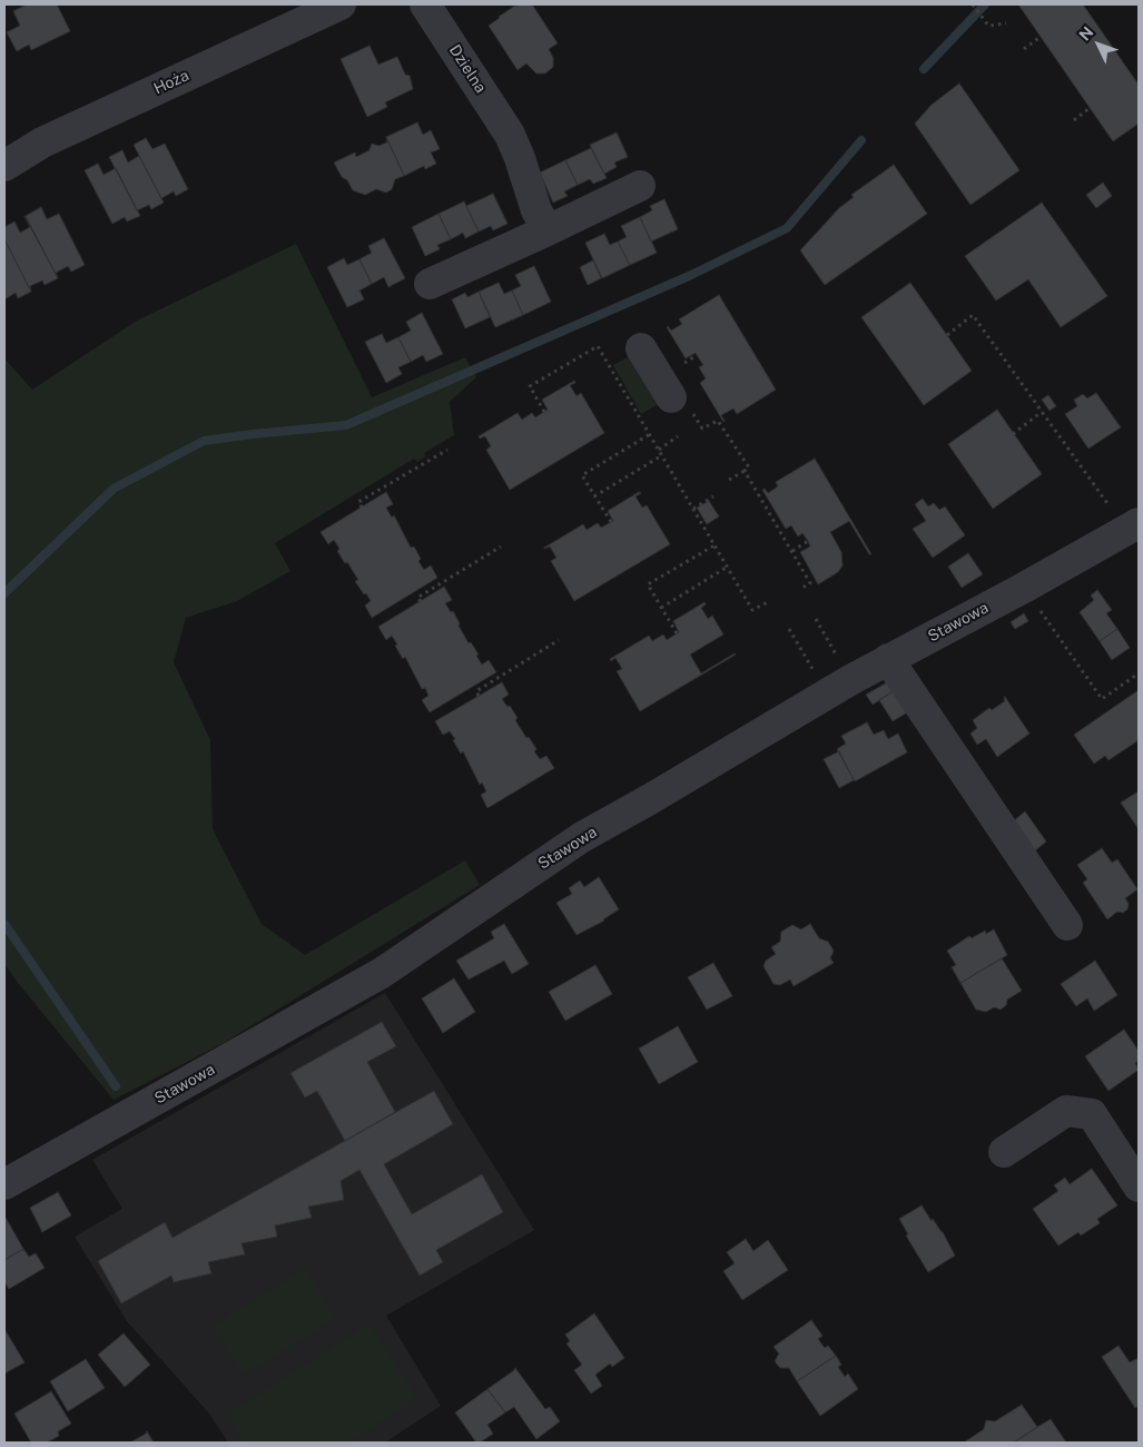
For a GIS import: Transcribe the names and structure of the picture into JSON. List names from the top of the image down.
{
  "streets": {
    "street": ["Dzielna", "Hoża", "Stawowa"]
  },
  "north": "top left"
}
